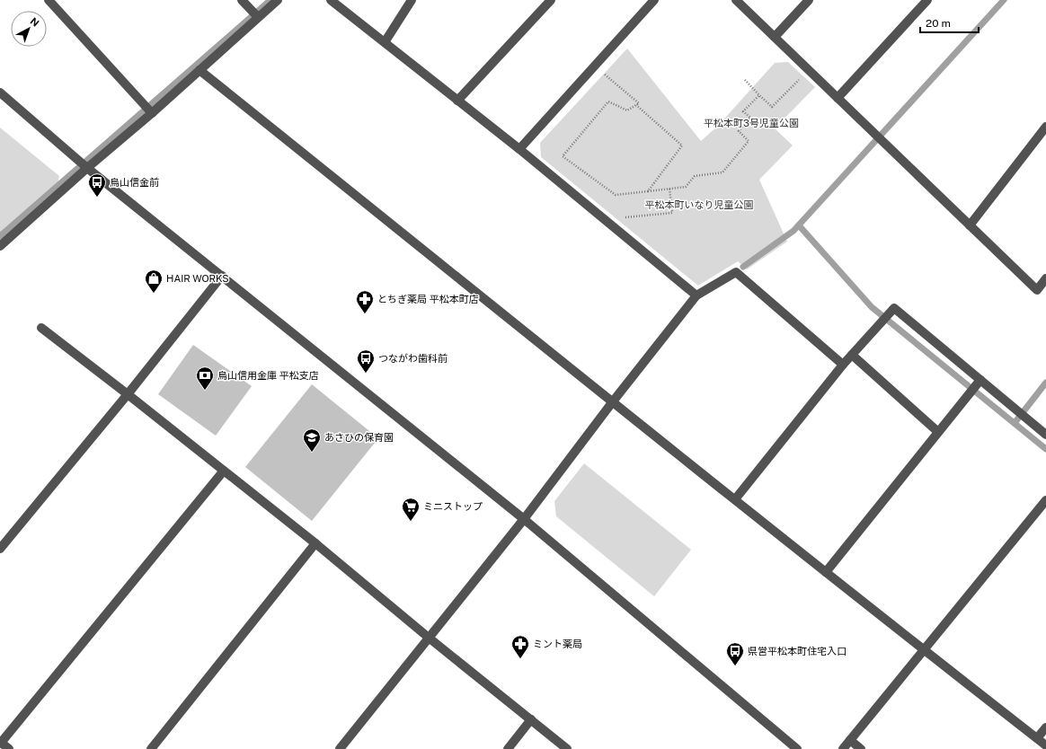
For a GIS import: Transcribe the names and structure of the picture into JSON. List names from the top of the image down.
{
  "parks": ["平松本町3号児童公園", "平松本町いなり児童公園"],
  "places": {
    "bus stop": ["烏山信金前", "つながわ歯科前", "県営平松本町住宅入口"],
    "shop": ["HAIR WORKS"],
    "pharmacy": ["とちぎ薬局 平松本町店", "ミント薬局"],
    "bank": ["烏山信用金庫 平松支店"],
    "school or university": ["あさひの保育園"],
    "supermarket": ["ミニストップ"]
  },
  "scale_bar": "20 m",
  "north": "top right"
}
